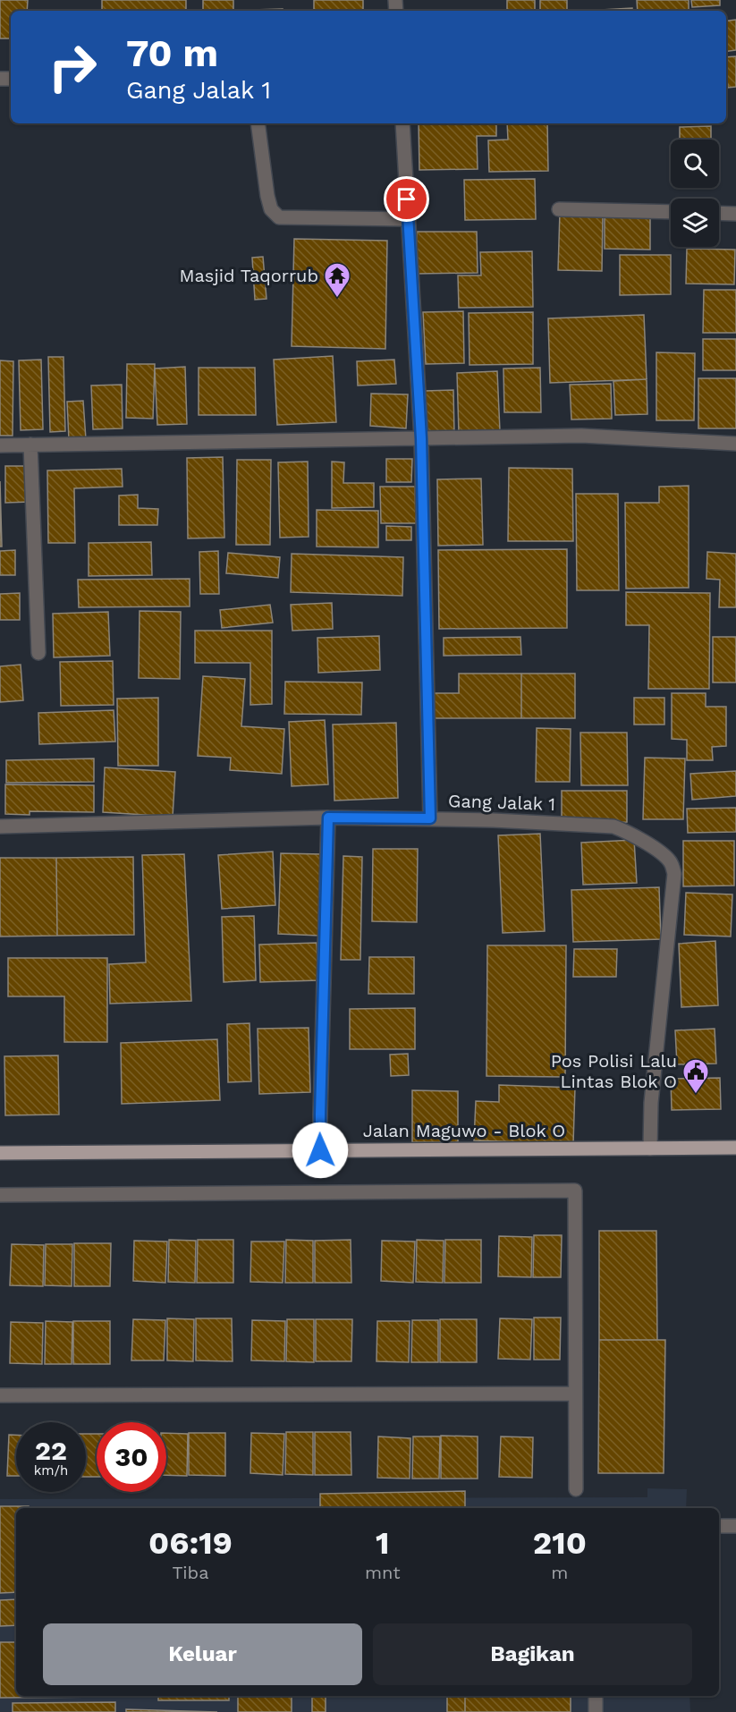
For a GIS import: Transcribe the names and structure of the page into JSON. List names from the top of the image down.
{
  "streets": {
    "main road": ["Jalan Maguwo - Blok O"],
    "street": ["Gang Jalak 1"]
  },
  "crossings": [
    ["Gang Jalak 1", "Jalan Maguwo - Blok O"]
  ],
  "places": {
    "temple": ["Masjid Taqorrub"],
    "public building": ["Pos Polisi Lalu Lintas Blok O"]
  },
  "page": {
    "turn": ["70 m", "Gang Jalak 1"],
    "speed": "22 km/h",
    "limit": "30",
    "eta": [
      "06:19",
      "Tiba",
      "1",
      "mnt",
      "210",
      "m"
    ],
    "buttons": ["Keluar", "Bagikan"]
  }
}
